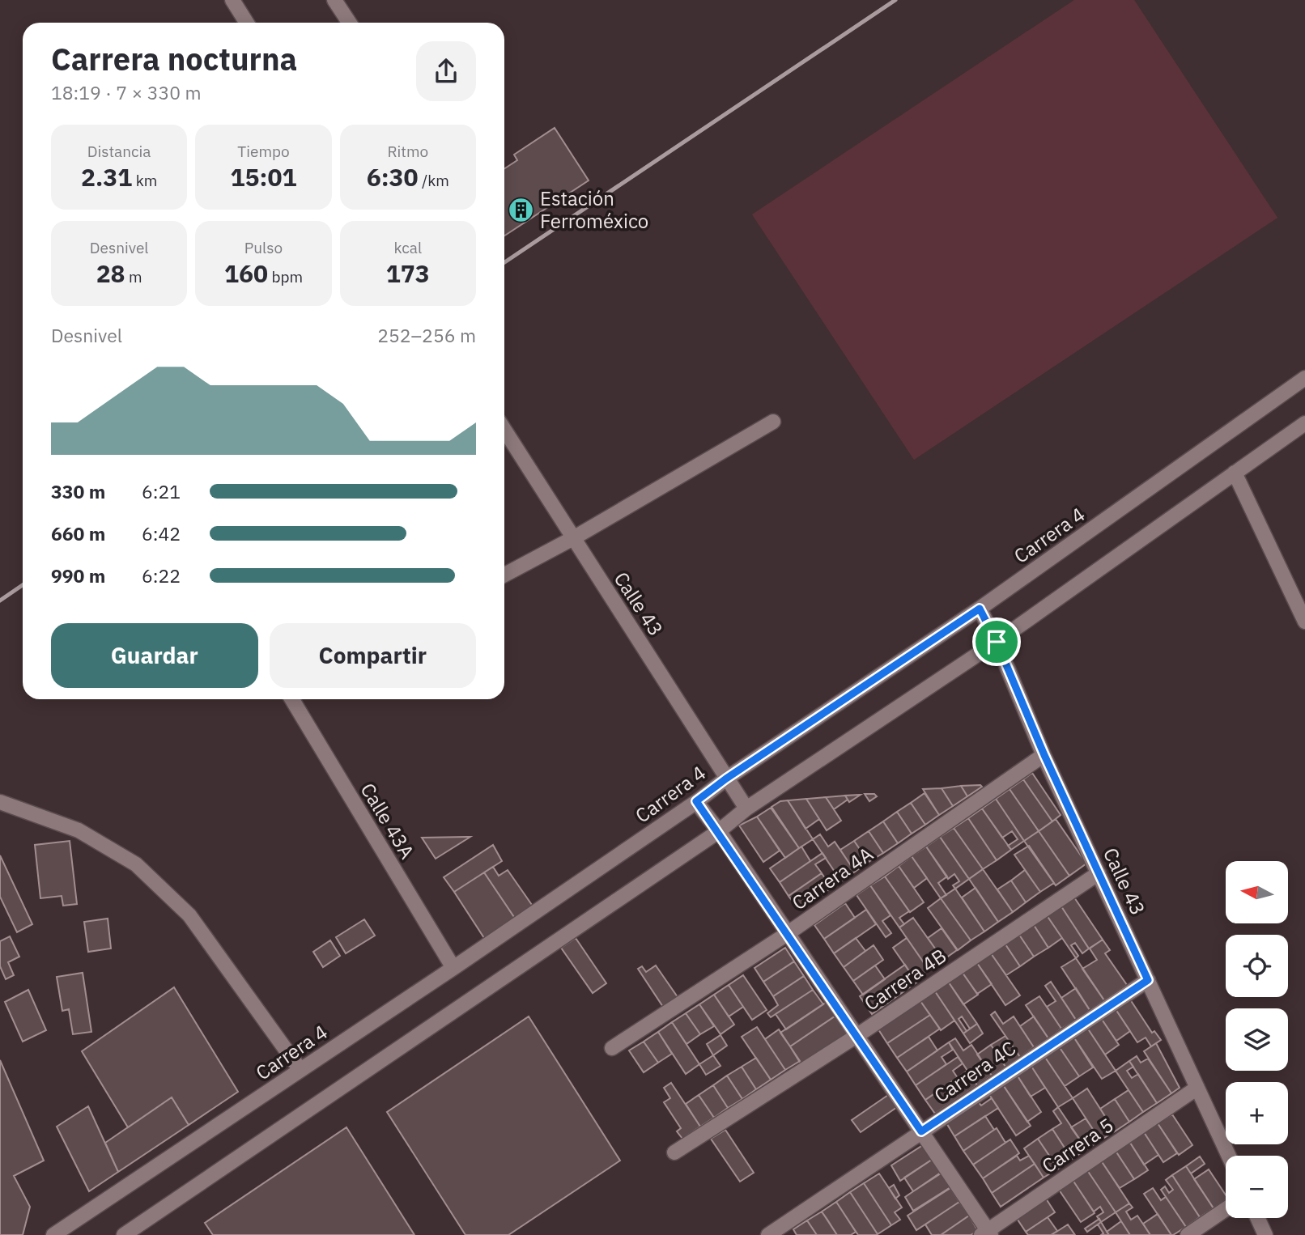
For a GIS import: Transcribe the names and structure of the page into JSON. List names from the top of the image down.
{
  "streets": {
    "street": [
      "Carrera 4",
      "Calle 43",
      "Calle 43A",
      "Carrera 4A",
      "Carrera 4B",
      "Carrera 4C",
      "Carrera 5"
    ]
  },
  "crossings": [
    ["Carrera 4", "Calle 43"],
    ["Carrera 4", "Calle 43A"],
    ["Calle 43", "Carrera 4A"],
    ["Calle 43", "Carrera 4B"],
    ["Calle 43", "Carrera 4C"],
    ["Calle 43", "Carrera 5"]
  ],
  "places": {
    "building": ["Estación Ferroméxico"]
  },
  "north": "left",
  "page": {
    "heading": ["Carrera nocturna", "18:19 · 7 × 330 m"],
    "stats": [
      ["Distancia", "2.31 km"],
      ["Tiempo", "15:01"],
      ["Ritmo", "6:30 /km"],
      ["Desnivel", "28 m"],
      ["Pulso", "160 bpm"],
      ["kcal", "173"]
    ],
    "chart": ["Desnivel", "252–256 m"],
    "list": [
      {
        "name": "330 m",
        "note": "6:21"
      },
      {
        "name": "660 m",
        "note": "6:42"
      },
      {
        "name": "990 m",
        "note": "6:22"
      }
    ],
    "buttons": ["Guardar", "Compartir"],
    "map_buttons": ["+", "−"]
  }
}
